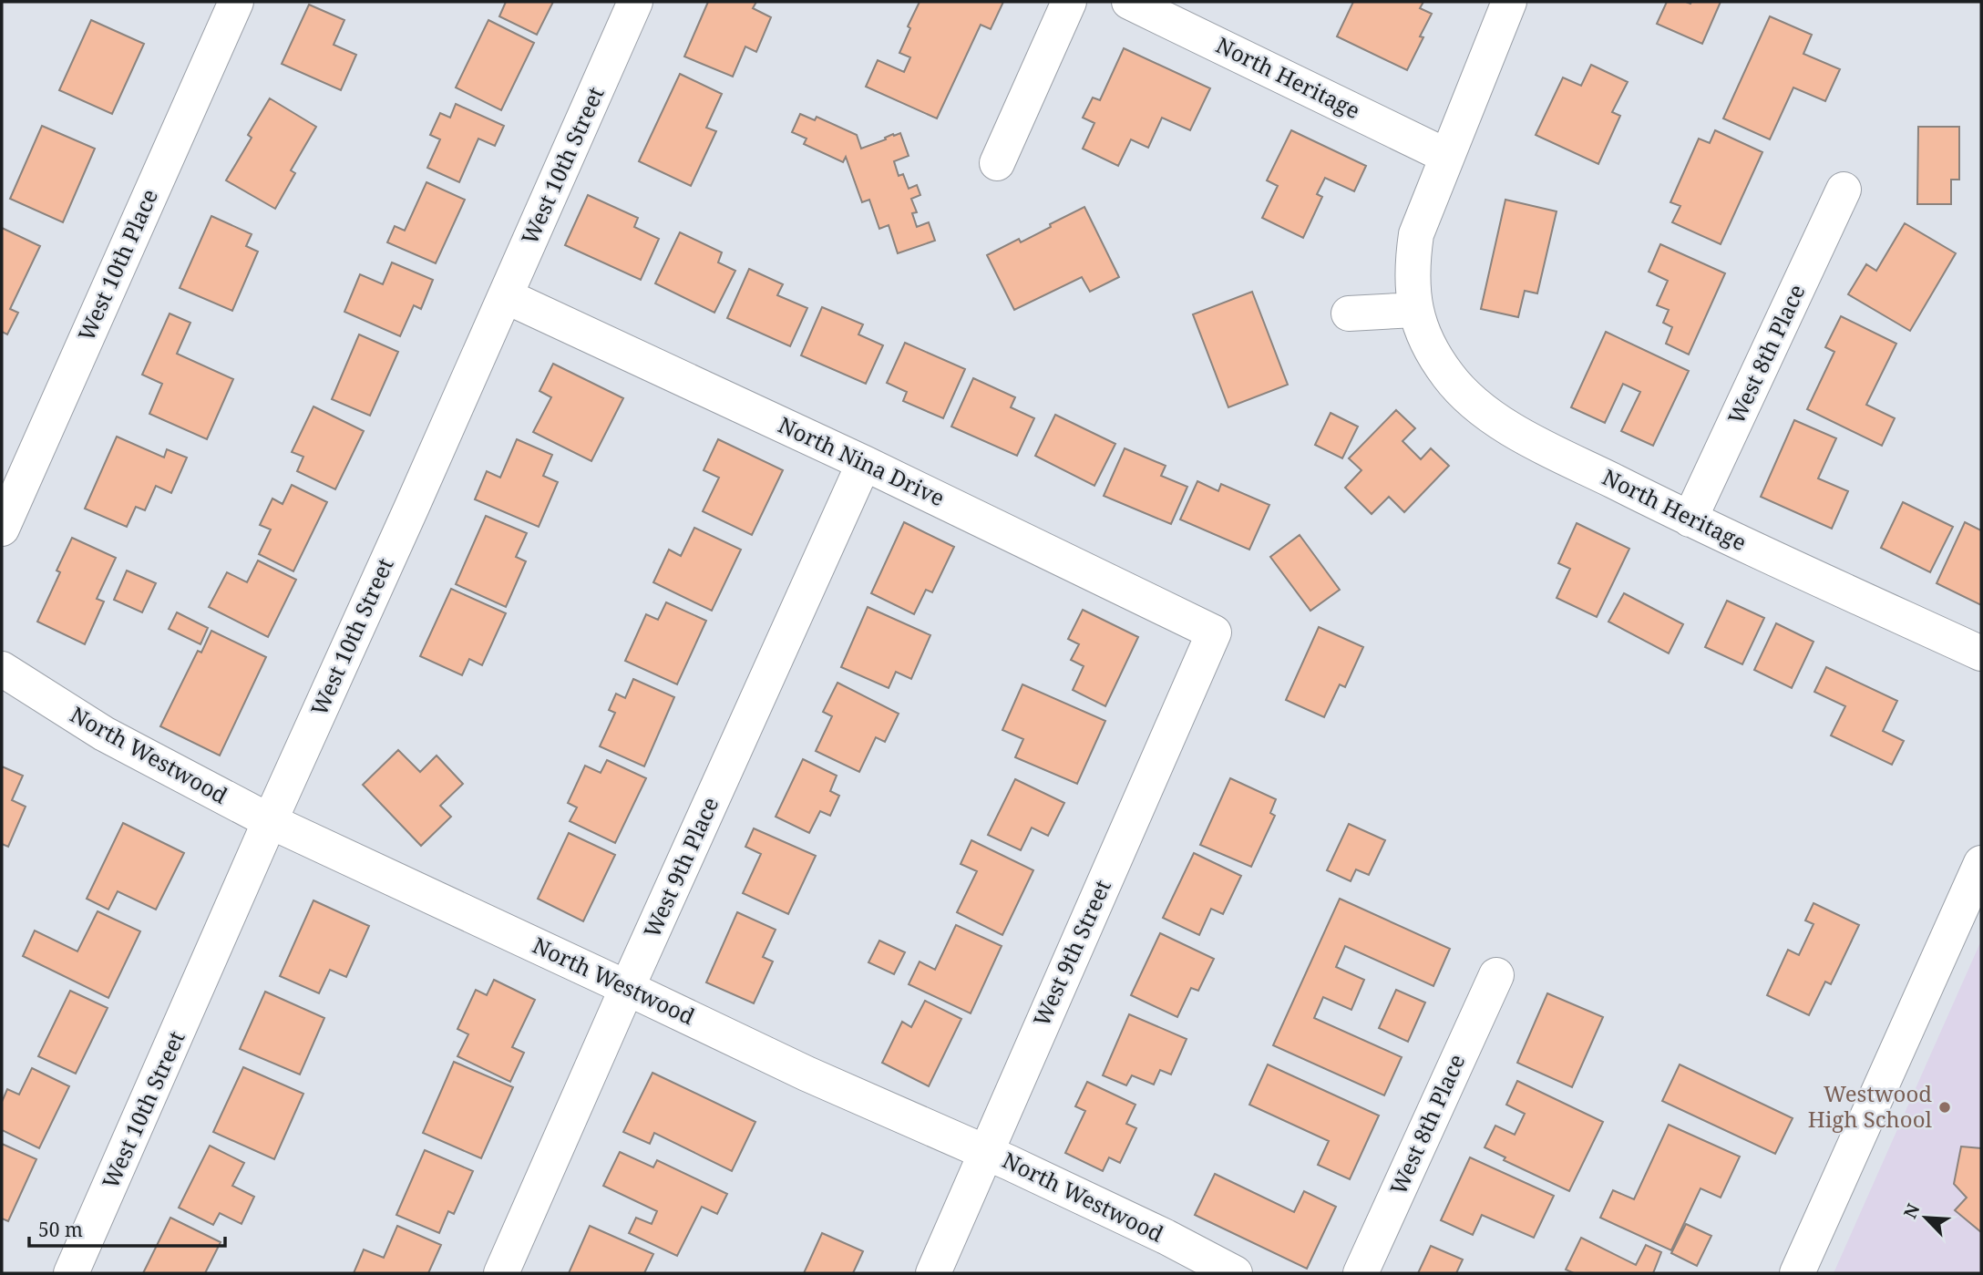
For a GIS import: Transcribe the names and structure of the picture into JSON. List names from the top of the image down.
{
  "streets": {
    "street": [
      "North Heritage",
      "West 10th Street",
      "West 10th Place",
      "West 8th Place",
      "North Nina Drive",
      "North Westwood",
      "West 9th Place",
      "West 9th Street"
    ]
  },
  "crossings": [
    ["North Heritage", "West 8th Place"],
    ["West 10th Street", "North Nina Drive"],
    ["West 10th Street", "North Westwood"],
    ["North Nina Drive", "West 9th Place"],
    ["North Nina Drive", "West 9th Street"],
    ["North Westwood", "West 9th Place"],
    ["North Westwood", "West 9th Street"]
  ],
  "places": ["Westwood High School"],
  "scale_bar": "50 m",
  "north": "top left"
}
